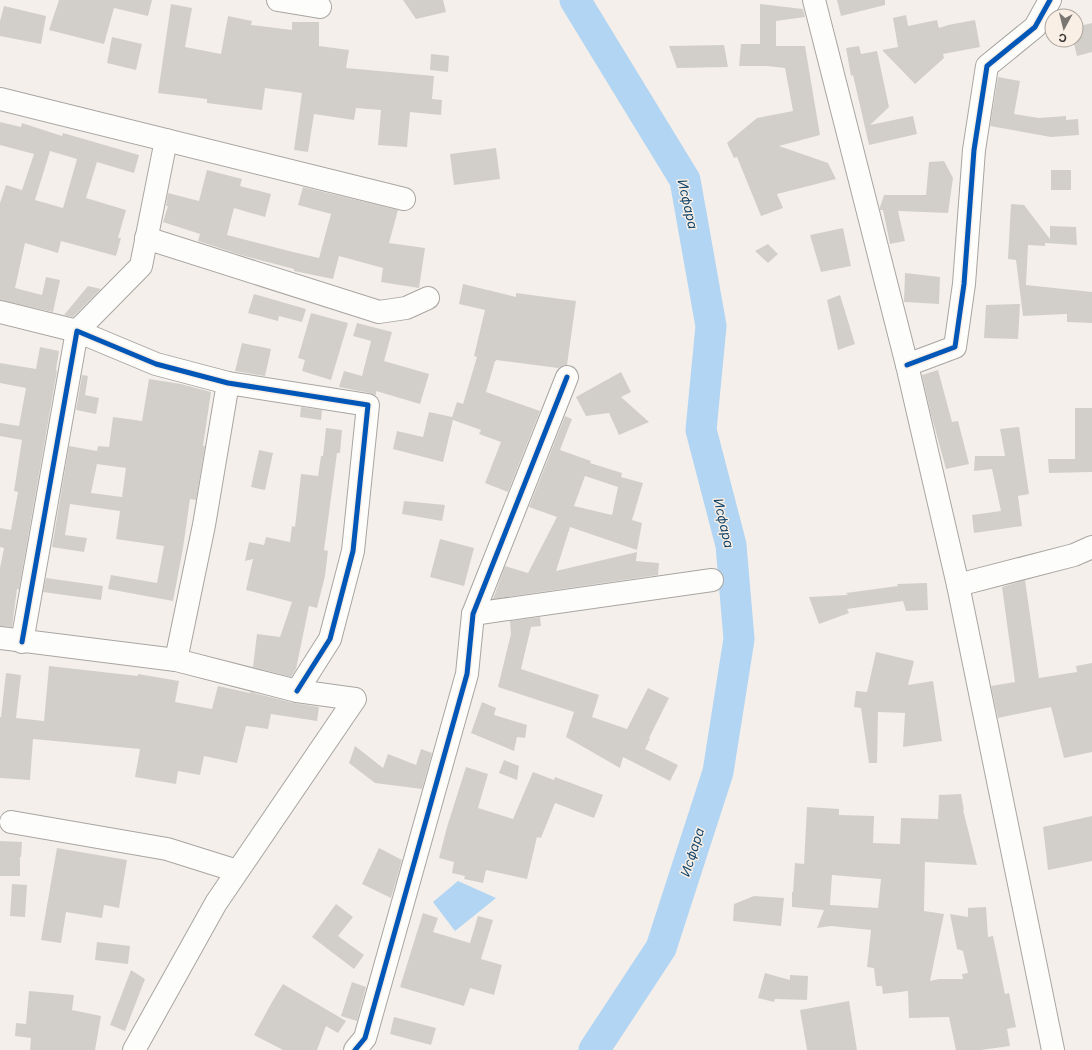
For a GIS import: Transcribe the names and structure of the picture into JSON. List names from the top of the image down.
{
  "water": ["Исфара"],
  "north": "bottom"
}
